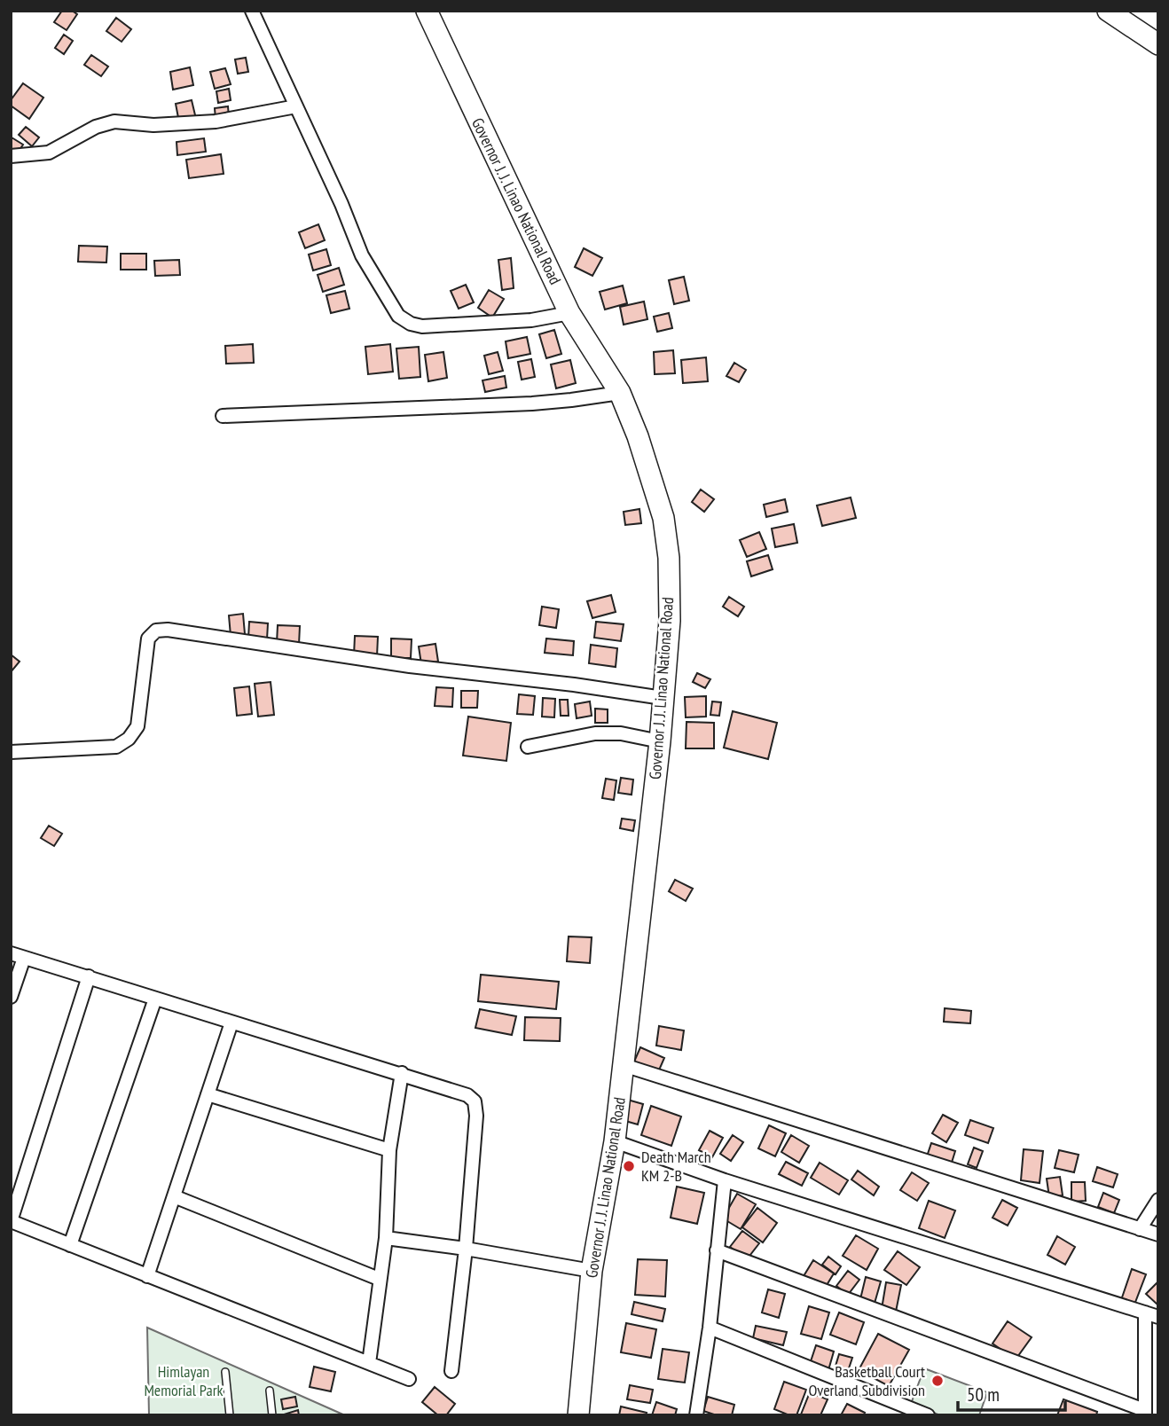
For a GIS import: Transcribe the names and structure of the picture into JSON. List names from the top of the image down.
{
  "streets": {
    "main road": ["Governor J. J. Linao National Road"]
  },
  "parks": ["Himlayan Memorial Park"],
  "places": ["Death March KM 2-B", "Basketball Court Overland Subdivision"],
  "scale_bar": "50 m"
}
